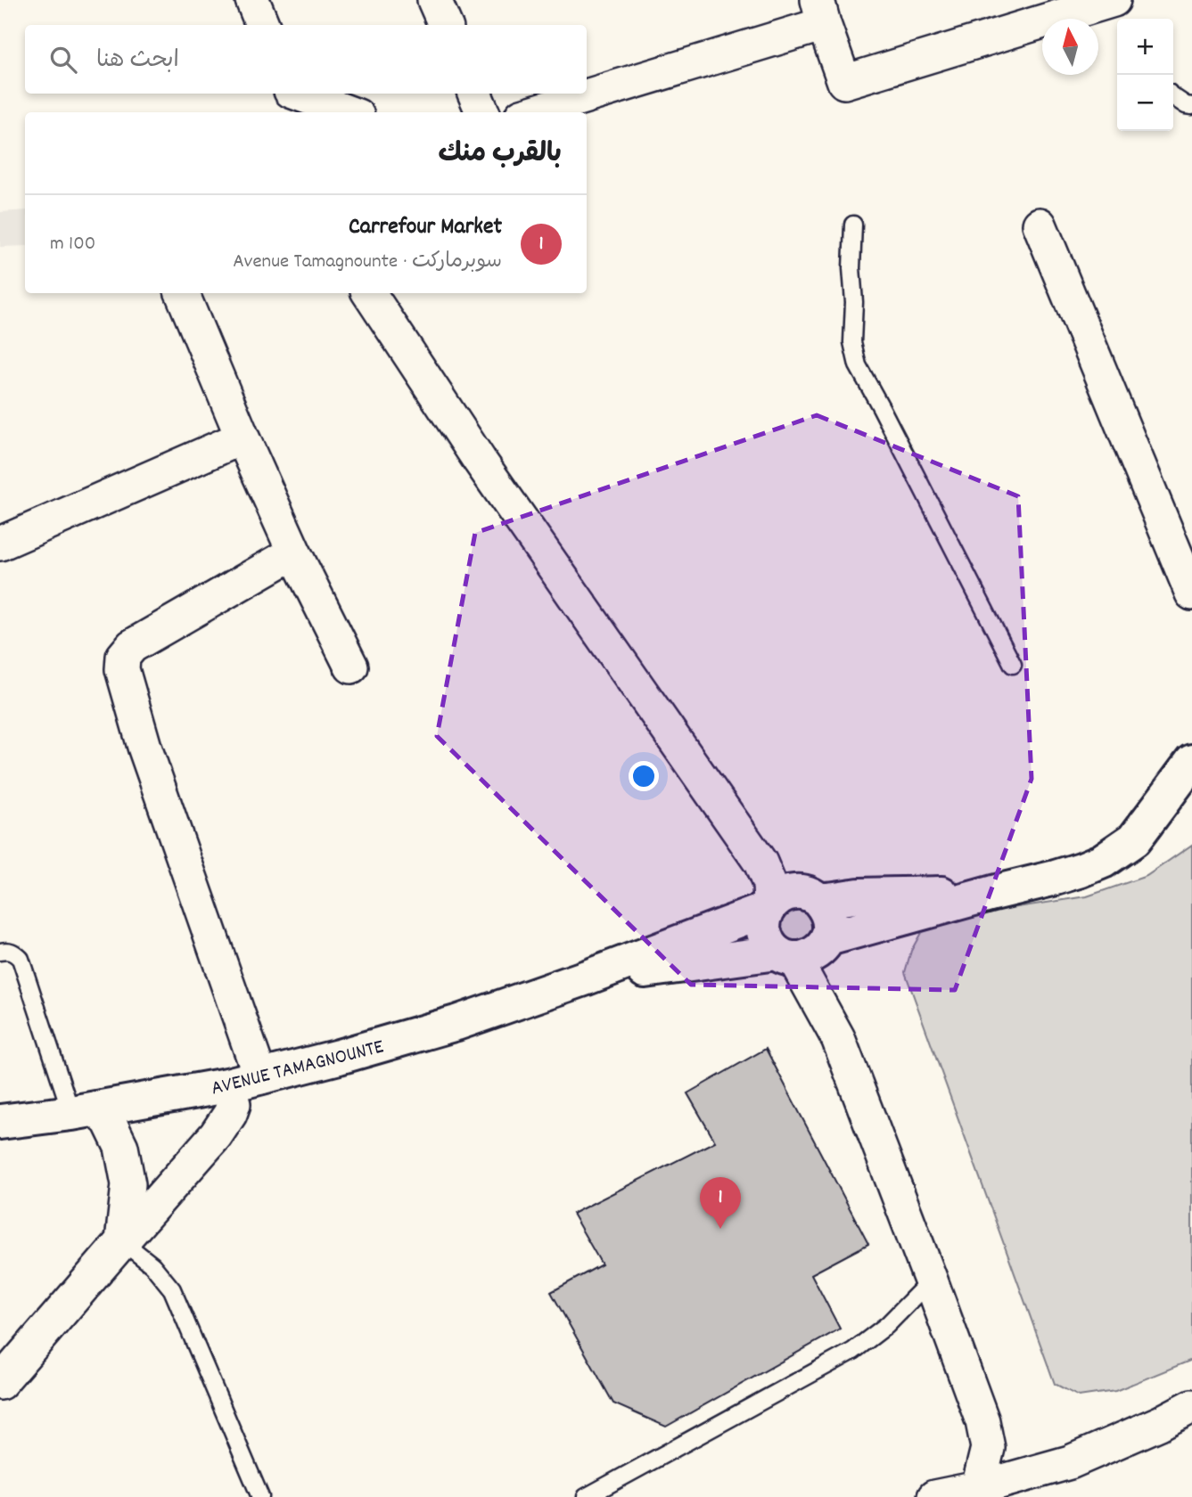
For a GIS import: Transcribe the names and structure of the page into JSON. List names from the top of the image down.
{
  "streets": {
    "street": ["AVENUE TAMAGNOUNTE"]
  },
  "north": "top",
  "page": {
    "map_buttons": ["+", "−"],
    "search": "ابحث هنا",
    "heading": "بالقرب منك",
    "list": [
      {
        "mark": "1",
        "name": "Carrefour Market",
        "note": "سوبرماركت · Avenue Tamagnounte",
        "value": "100 m"
      }
    ],
    "pins": "1"
  }
}
